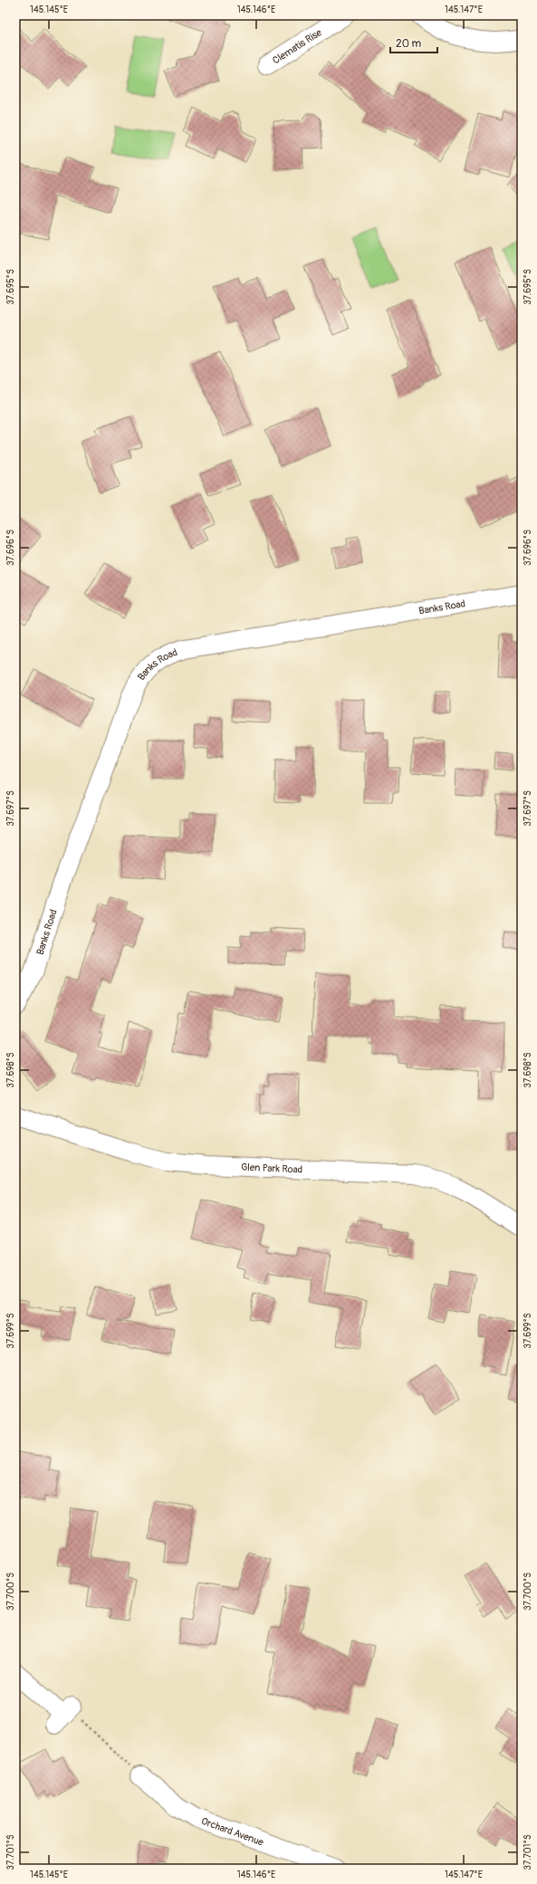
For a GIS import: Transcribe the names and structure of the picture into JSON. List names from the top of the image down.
{
  "streets": {
    "street": [
      "Clematis Rise",
      "Banks Road",
      "Glen Park Road",
      "Orchard Avenue"
    ]
  },
  "scale_bar": "20 m",
  "coordinates": [
    "145.145°E",
    "145.146°E",
    "145.147°E",
    "37.695°S",
    "37.696°S",
    "37.697°S",
    "37.698°S",
    "37.699°S",
    "37.700°S",
    "37.701°S"
  ]
}
